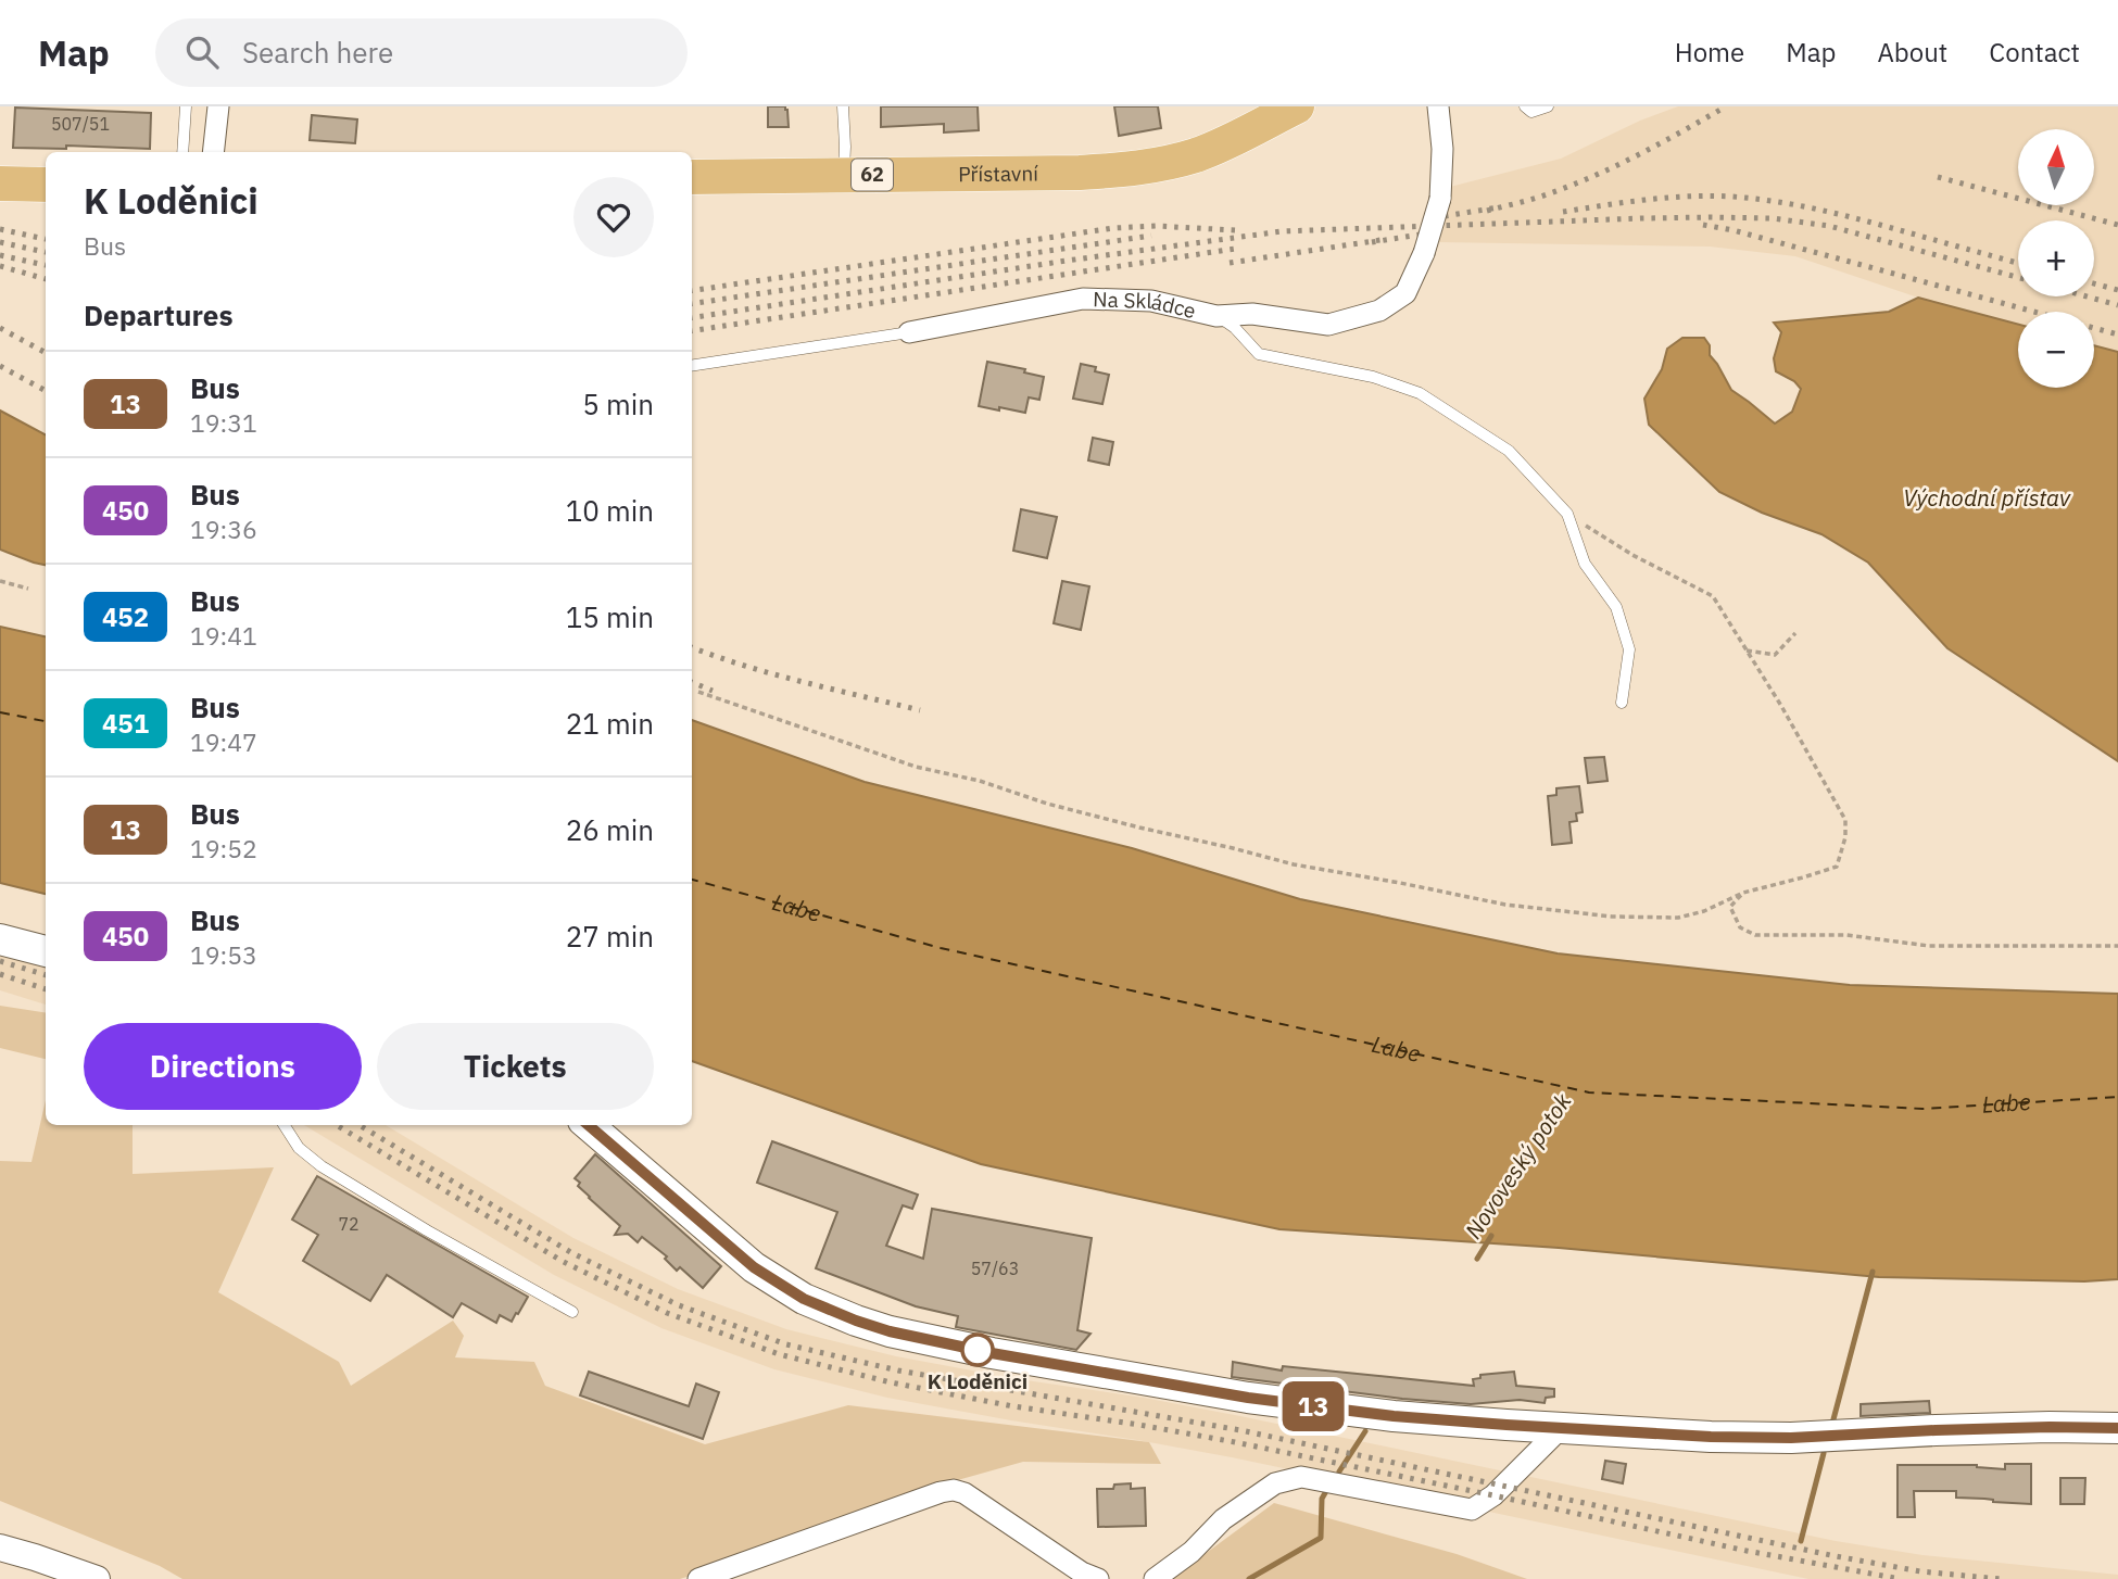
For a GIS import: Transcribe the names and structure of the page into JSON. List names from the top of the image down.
{
  "streets": {
    "main road": ["Přístavní", "62"],
    "street": ["Na Skládce"]
  },
  "water": ["Východní přístav", "Labe", "Novoveský potok"],
  "places": ["K Loděnici"],
  "lines": ["bus line 13"],
  "house_numbers": ["507/51", "72", "57/63"],
  "north": "top",
  "page": {
    "header": "Map",
    "search": "Search here",
    "nav": [
      "Home",
      "Map",
      "About",
      "Contact"
    ],
    "on_map": "13",
    "map_buttons": ["+", "−"],
    "heading": [
      ["K Loděnici", "Bus"],
      "Departures"
    ],
    "list": [
      {
        "mark": "13",
        "name": "Bus",
        "note": "19:31",
        "value": "5 min"
      },
      {
        "mark": "450",
        "name": "Bus",
        "note": "19:36",
        "value": "10 min"
      },
      {
        "mark": "452",
        "name": "Bus",
        "note": "19:41",
        "value": "15 min"
      },
      {
        "mark": "451",
        "name": "Bus",
        "note": "19:47",
        "value": "21 min"
      },
      {
        "mark": "13",
        "name": "Bus",
        "note": "19:52",
        "value": "26 min"
      },
      {
        "mark": "450",
        "name": "Bus",
        "note": "19:53",
        "value": "27 min"
      }
    ],
    "buttons": ["Directions", "Tickets"]
  }
}
